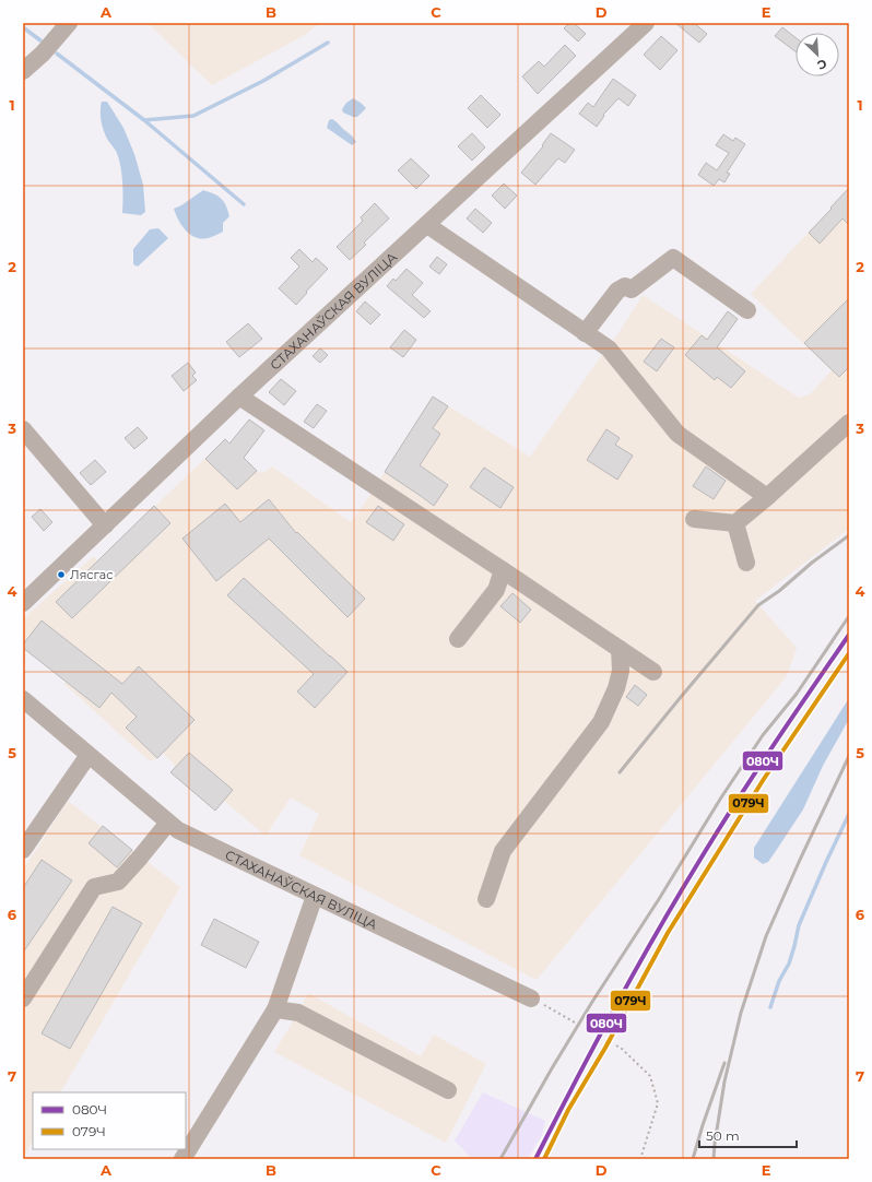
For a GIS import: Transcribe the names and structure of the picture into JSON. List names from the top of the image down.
{
  "streets": {
    "street": ["СТАХАНАЎСКАЯ ВУЛІЦА"]
  },
  "places": ["Лясгас"],
  "lines": ["transit line 080Ч", "transit line 079Ч"],
  "legend": ["080Ч", "079Ч"],
  "scale_bar": "50 m",
  "north": "bottom right",
  "grid": {
    "columns": [
      "A",
      "B",
      "C",
      "D",
      "E"
    ],
    "rows": [
      "1",
      "2",
      "3",
      "4",
      "5",
      "6",
      "7"
    ]
  }
}
